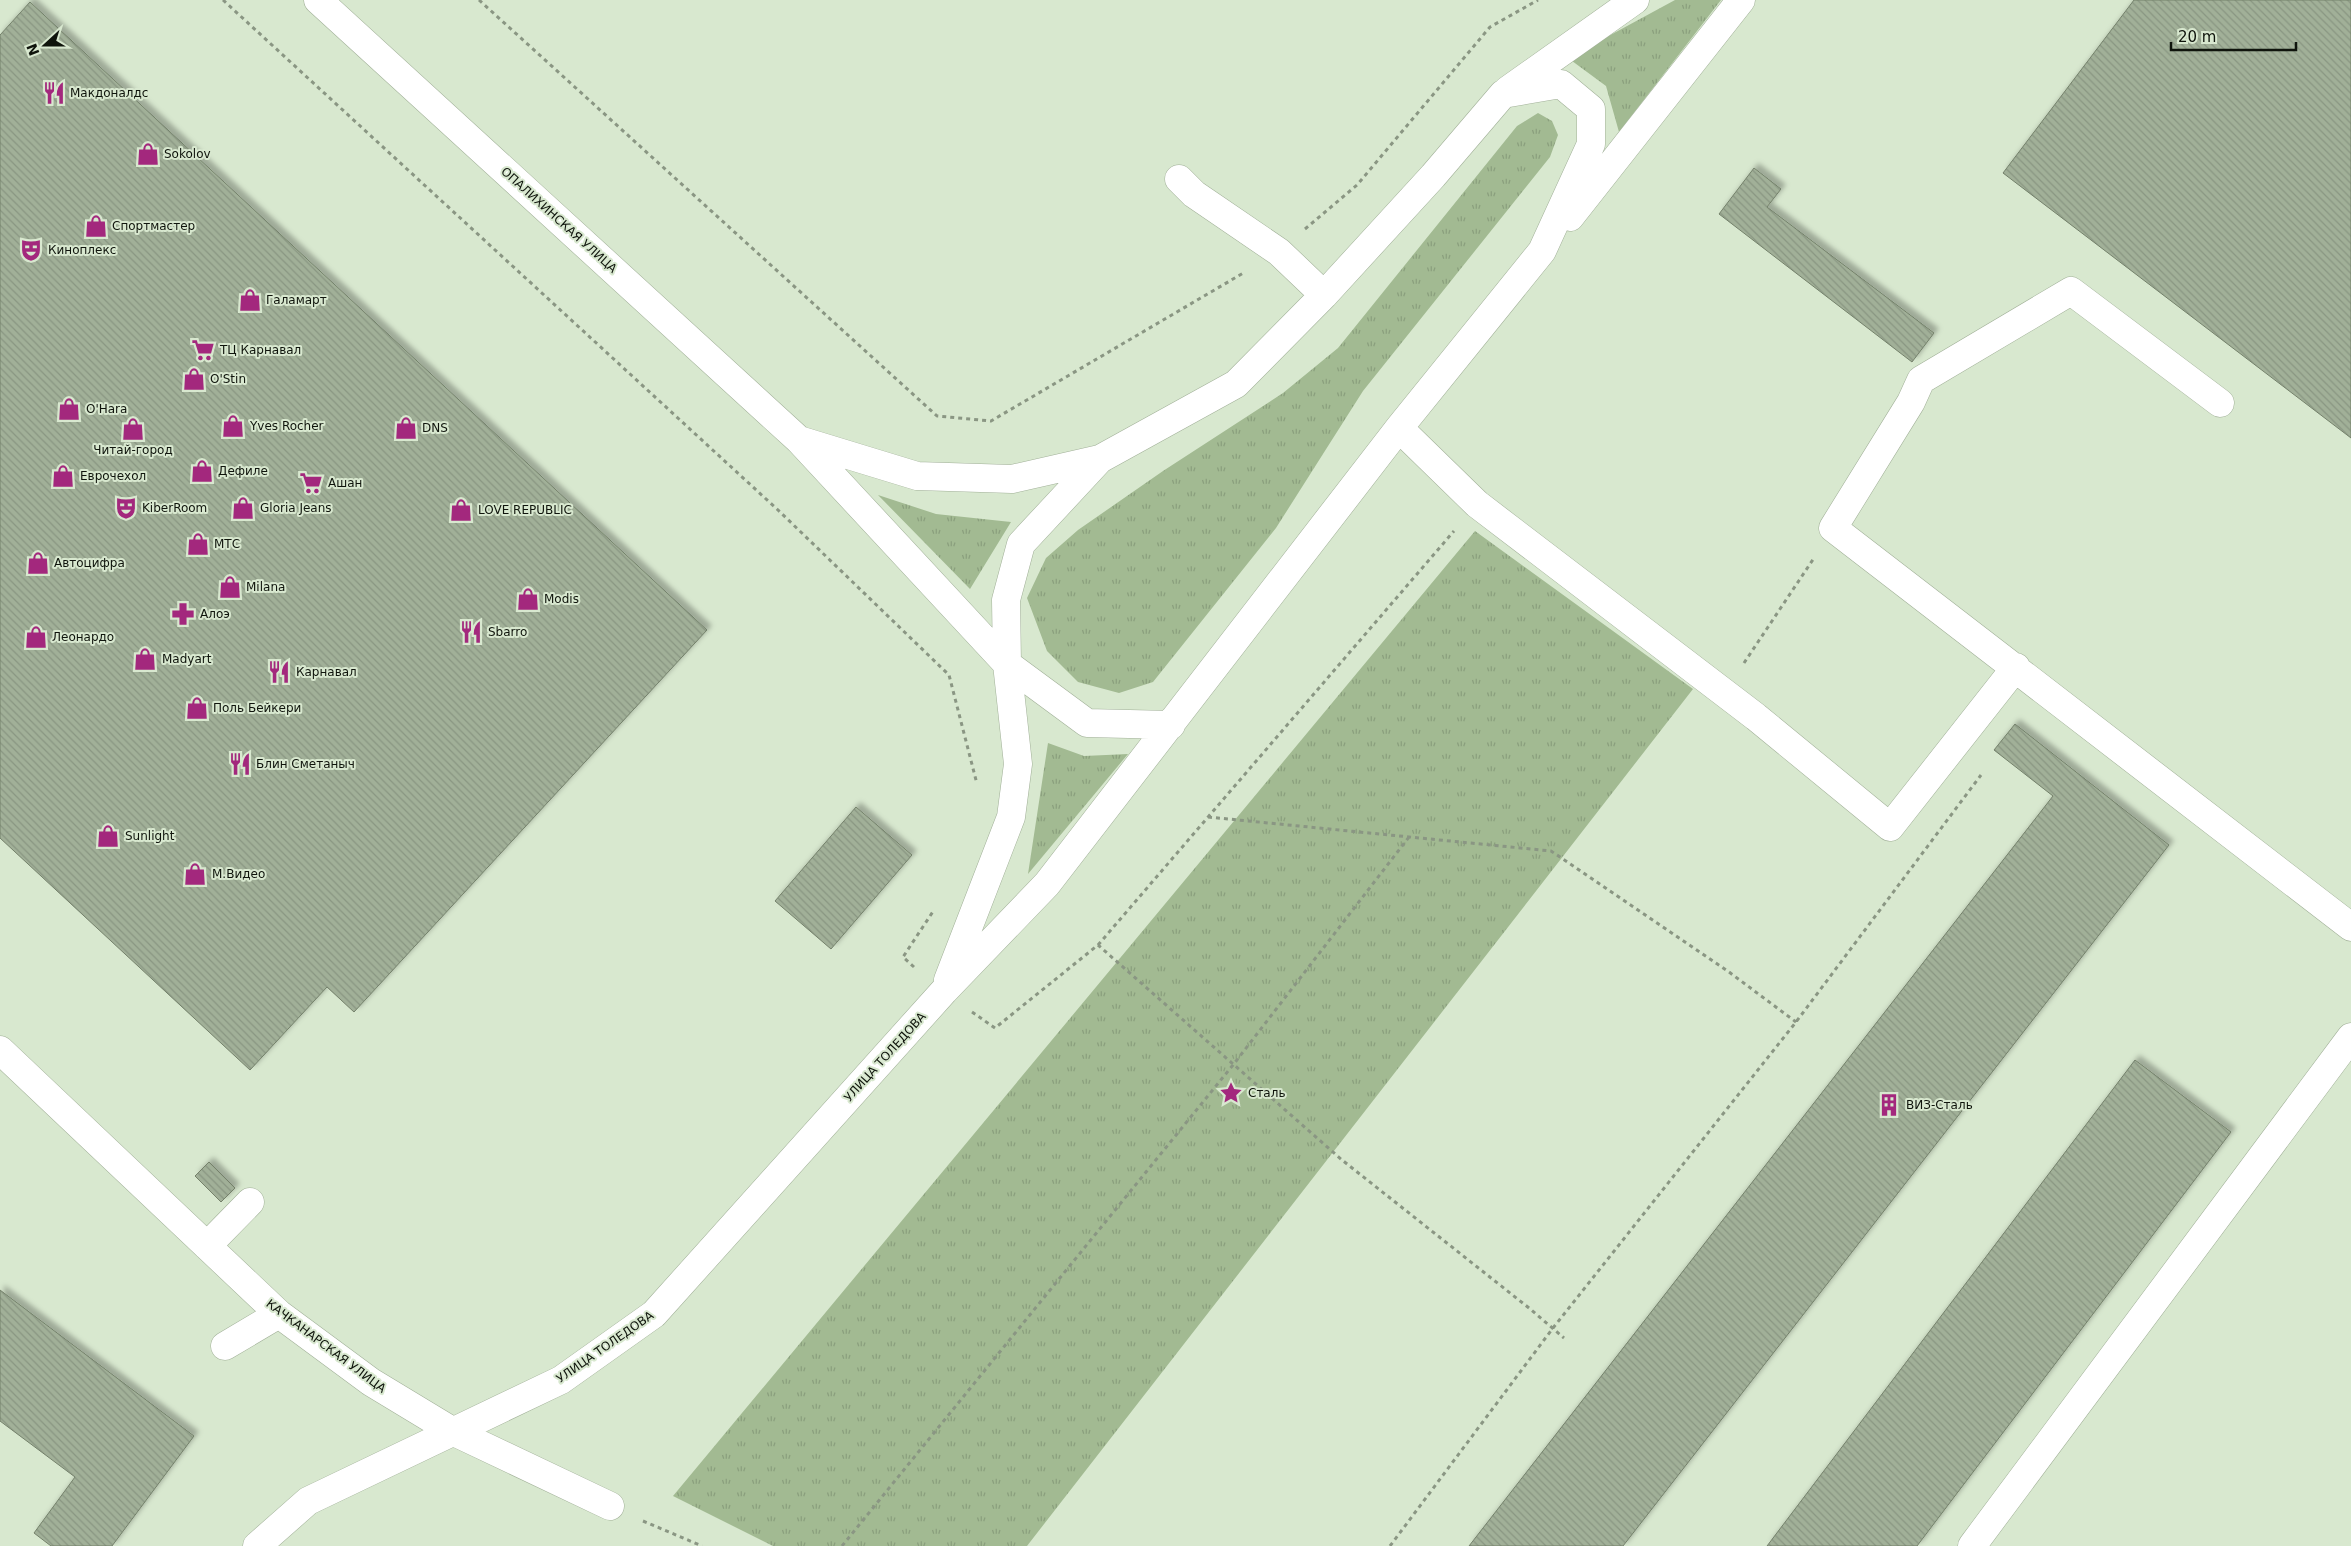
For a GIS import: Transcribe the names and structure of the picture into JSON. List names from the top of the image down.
{
  "streets": {
    "street": ["ОПАЛИХИНСКАЯ УЛИЦА", "УЛИЦА ТОЛЕДОВА", "КАЧКАНАРСКАЯ УЛИЦА"]
  },
  "crossings": [
    ["ОПАЛИХИНСКАЯ УЛИЦА", "УЛИЦА ТОЛЕДОВА"],
    ["УЛИЦА ТОЛЕДОВА", "КАЧКАНАРСКАЯ УЛИЦА"]
  ],
  "places": {
    "restaurant": [
      "Макдоналдс",
      "Sbarro",
      "Карнавал",
      "Блин Сметаныч"
    ],
    "shop": [
      "Sokolov",
      "Спортмастер",
      "Галамарт",
      "O'Stin",
      "O'Hara",
      "Yves Rocher",
      "DNS",
      "Читай-город",
      "Дефиле",
      "Еврочехол",
      "Gloria Jeans",
      "LOVE REPUBLIC",
      "МТС",
      "Автоцифра",
      "Milana",
      "Modis",
      "Леонардо",
      "Madyart",
      "Поль Бейкери",
      "Sunlight",
      "М.Видео"
    ],
    "theatre": ["Киноплекс", "KiberRoom"],
    "supermarket": ["ТЦ Карнавал", "Ашан"],
    "pharmacy": ["Алоэ"],
    "place": ["Сталь"],
    "building": ["ВИЗ-Сталь"]
  },
  "scale_bar": "20 m",
  "north": "left"
}
